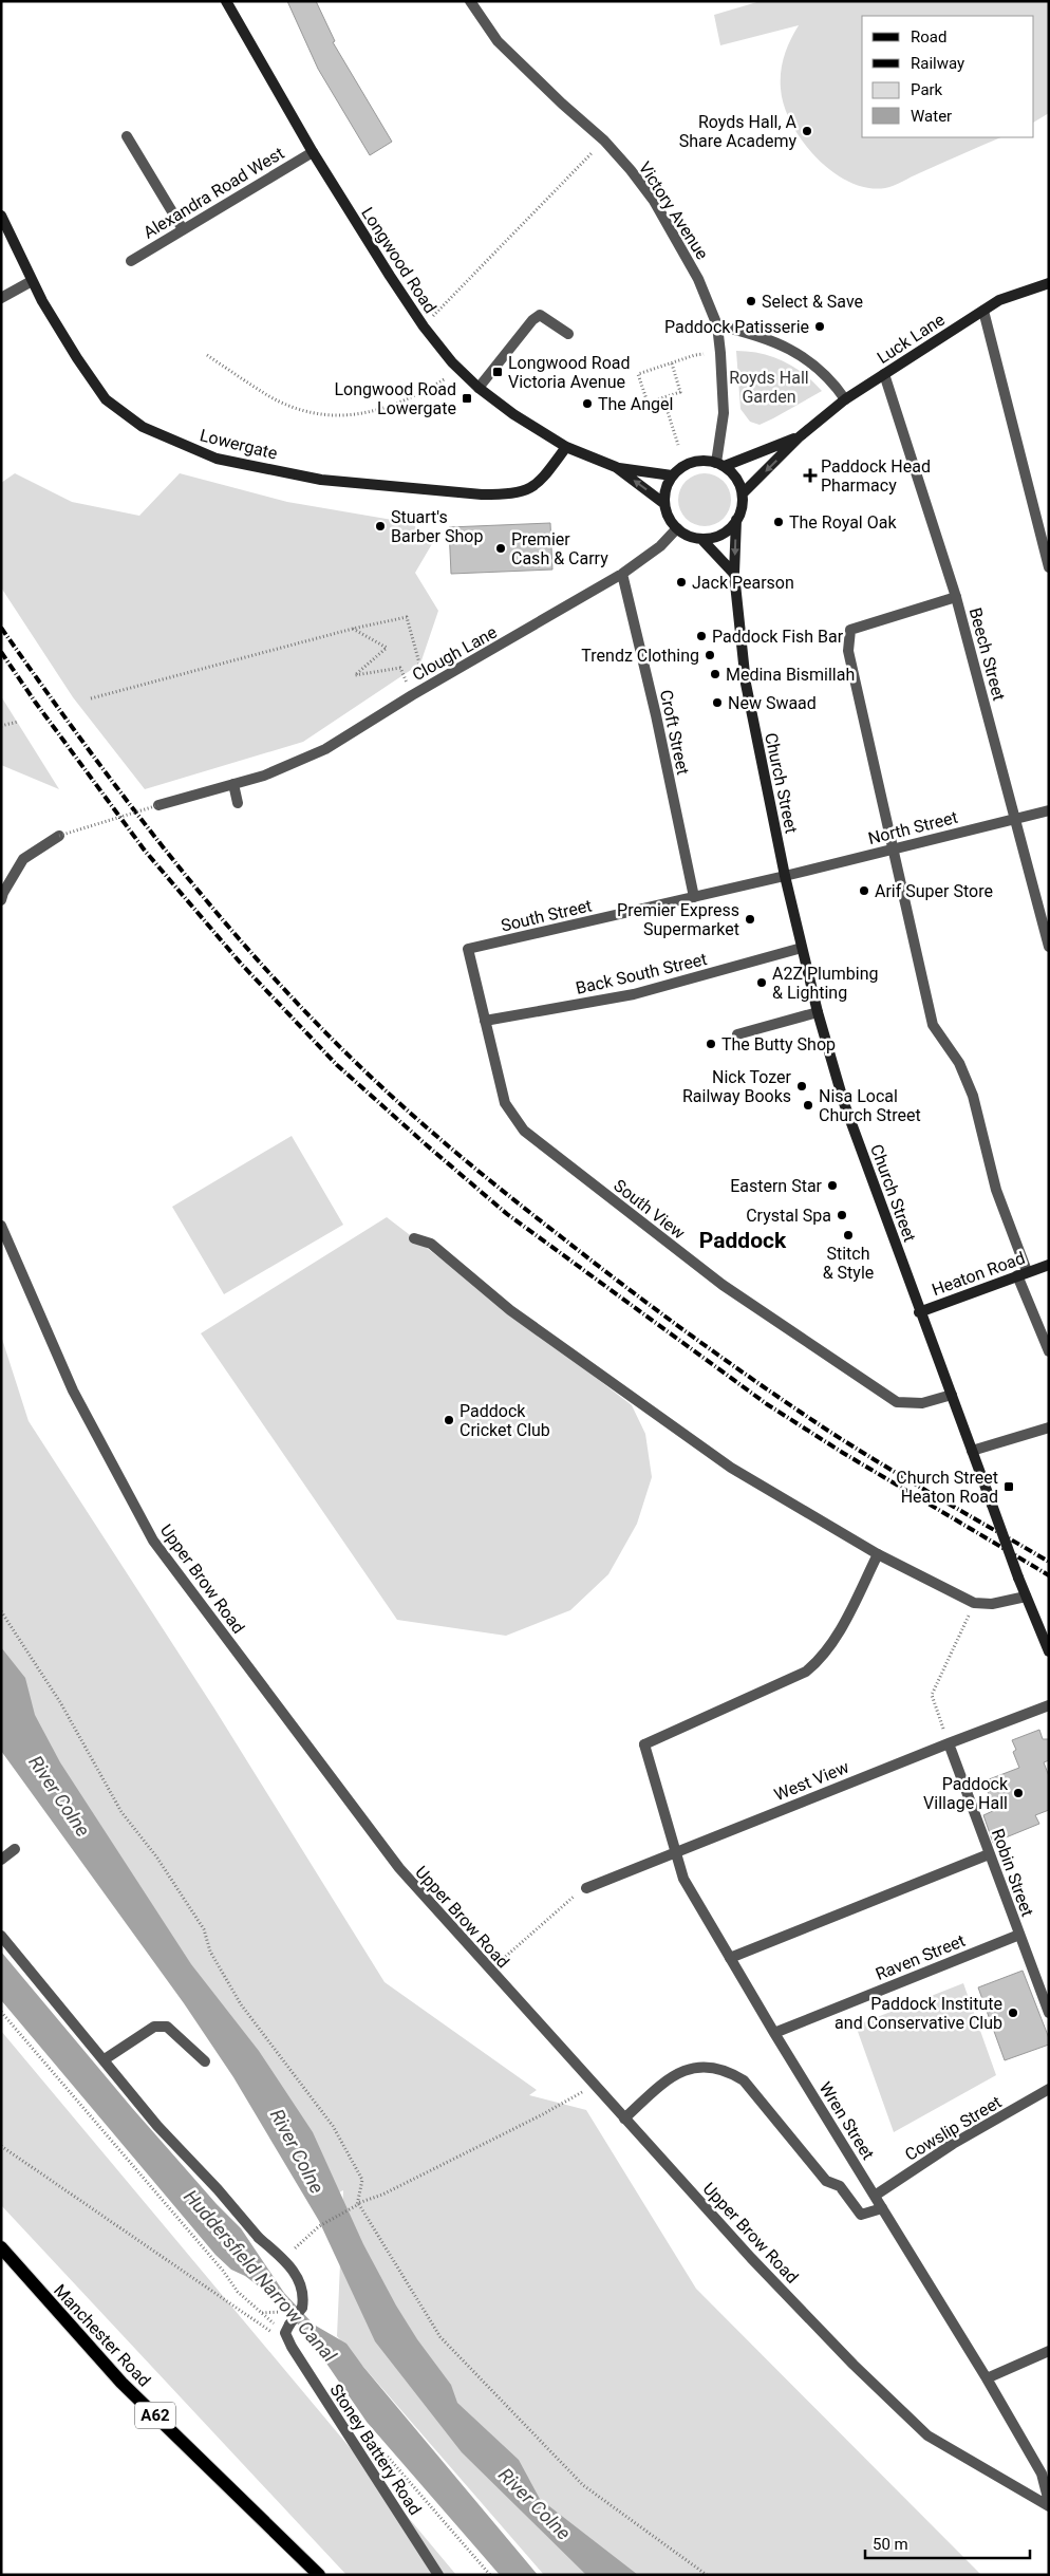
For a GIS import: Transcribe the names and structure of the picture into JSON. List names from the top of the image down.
{
  "streets": {
    "main road": ["Manchester Road", "A62"],
    "street": [
      "Alexandra Road West",
      "Victory Avenue",
      "Longwood Road",
      "Luck Lane",
      "Lowergate",
      "Clough Lane",
      "Beech Street",
      "Croft Street",
      "Church Street",
      "North Street",
      "South Street",
      "Back South Street",
      "South View",
      "Heaton Road",
      "Upper Brow Road",
      "West View",
      "Robin Street",
      "Raven Street",
      "Wren Street",
      "Cowslip Street",
      "Stoney Battery Road"
    ]
  },
  "crossings": [
    ["Alexandra Road West", "Longwood Road"],
    ["Victory Avenue", "Longwood Road"],
    ["Victory Avenue", "Luck Lane"],
    ["Victory Avenue", "Clough Lane"],
    ["Victory Avenue", "Church Street"],
    ["Longwood Road", "Luck Lane"],
    ["Longwood Road", "Lowergate"],
    ["Longwood Road", "Clough Lane"],
    ["Longwood Road", "Church Street"],
    ["Luck Lane", "Clough Lane"],
    ["Luck Lane", "Beech Street"],
    ["Luck Lane", "Church Street"],
    ["Clough Lane", "Croft Street"],
    ["Clough Lane", "Church Street"],
    ["Beech Street", "North Street"],
    ["Croft Street", "South Street"],
    ["Church Street", "North Street"],
    ["Church Street", "South Street"],
    ["Church Street", "Back South Street"],
    ["Church Street", "South View"],
    ["Church Street", "Heaton Road"],
    ["North Street", "South Street"],
    ["South Street", "South View"],
    ["Back South Street", "South View"],
    ["West View", "Robin Street"],
    ["West View", "Wren Street"],
    ["Robin Street", "Raven Street"],
    ["Raven Street", "Wren Street"],
    ["Wren Street", "Cowslip Street"]
  ],
  "districts": ["Paddock"],
  "water": ["River Colne", "Huddersfield Narrow Canal"],
  "parks": ["Royds Hall Garden"],
  "places": {
    "other": [
      "Royds Hall, A Share Academy",
      "Select & Save",
      "Paddock Patisserie",
      "The Angel",
      "The Royal Oak",
      "Stuart's Barber Shop",
      "Premier Cash & Carry",
      "Jack Pearson",
      "Paddock Fish Bar",
      "Trendz Clothing",
      "Medina Bismillah",
      "New Swaad",
      "Arif Super Store",
      "Premier Express Supermarket",
      "A2Z Plumbing & Lighting",
      "The Butty Shop",
      "Nick Tozer Railway Books",
      "Nisa Local Church Street",
      "Eastern Star",
      "Crystal Spa",
      "Stitch & Style",
      "Paddock Cricket Club",
      "Paddock Village Hall",
      "Paddock Institute and Conservative Club"
    ],
    "transit": ["Longwood Road Victoria Avenue", "Longwood Road Lowergate", "Church Street Heaton Road"],
    "health": ["Paddock Head Pharmacy"]
  },
  "legend": [
    "Road",
    "Railway",
    "Park",
    "Water"
  ],
  "scale_bar": "50 m"
}
